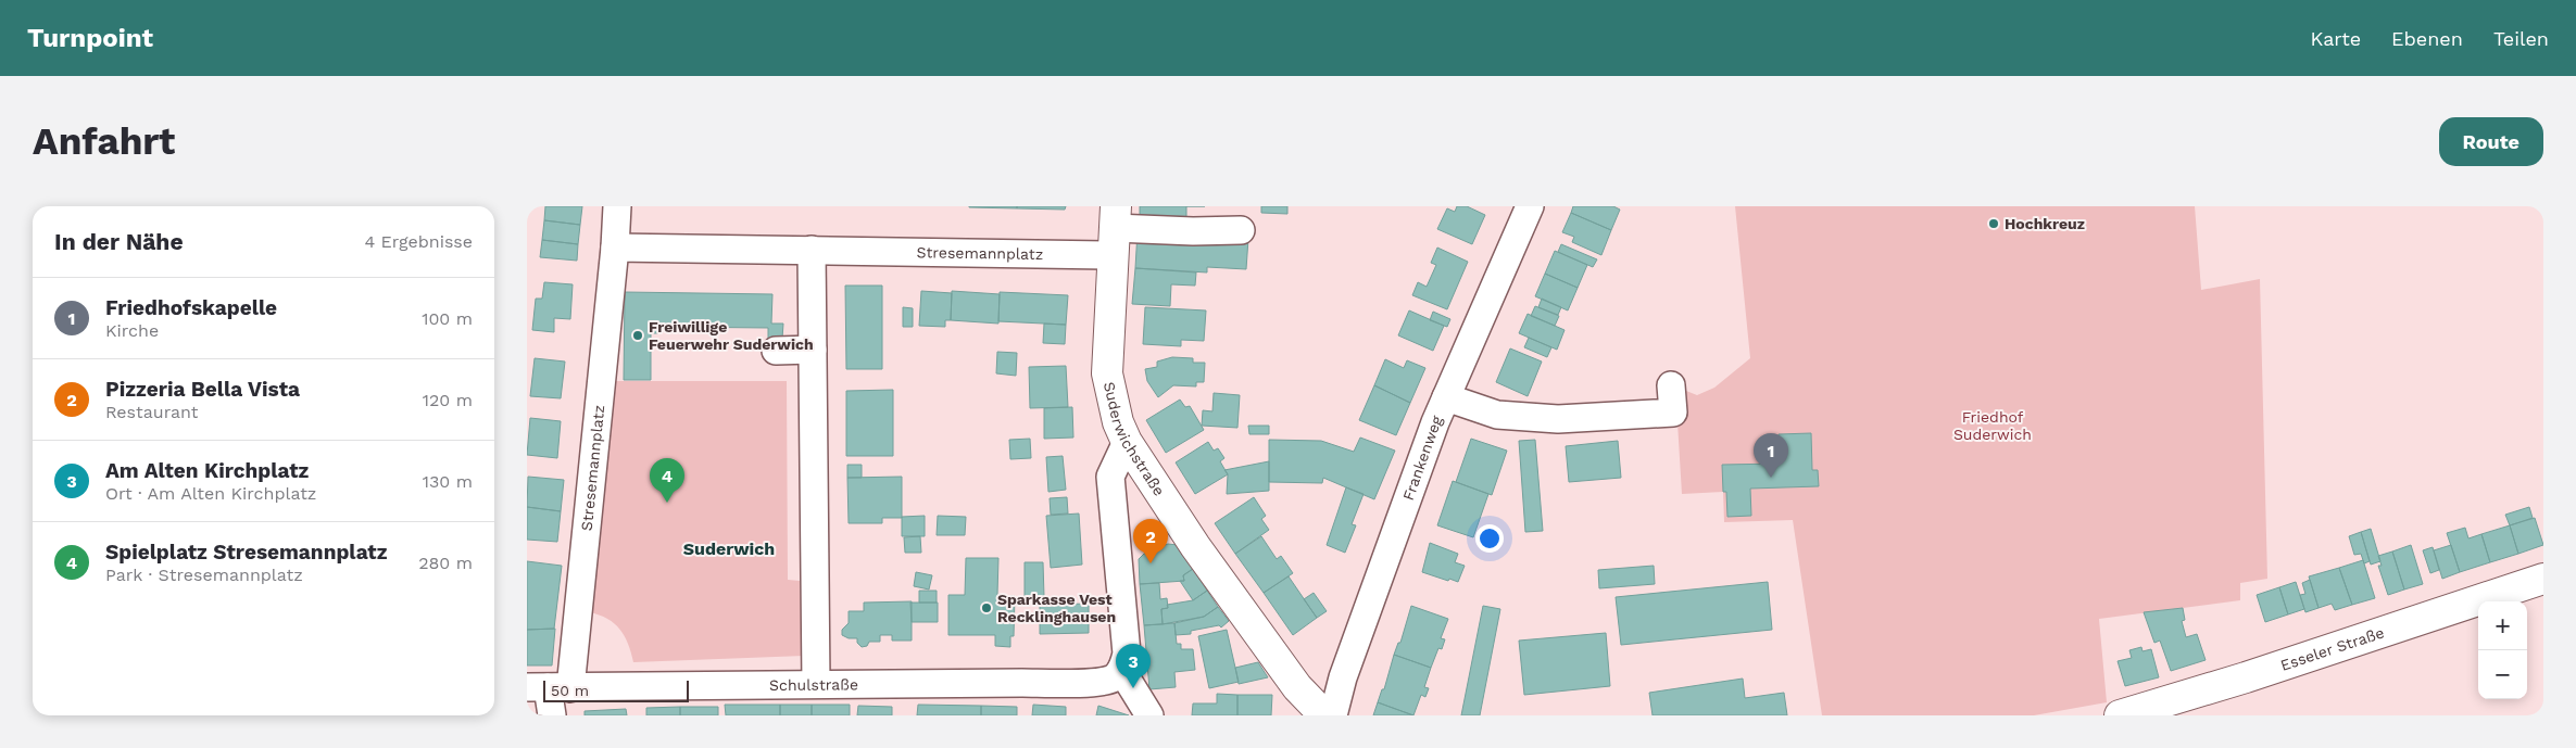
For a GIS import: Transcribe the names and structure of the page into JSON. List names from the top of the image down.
{
  "streets": {
    "main road": ["Suderwichstraße", "Esseler Straße"],
    "street": ["Stresemannplatz", "Frankenweg", "Schulstraße"]
  },
  "crossings": [
    ["Stresemannplatz", "Suderwichstraße"],
    ["Stresemannplatz", "Schulstraße"]
  ],
  "districts": ["Suderwich"],
  "parks": ["Friedhof Suderwich"],
  "places": ["Hochkreuz", "Freiwillige Feuerwehr Suderwich", "Sparkasse Vest Recklinghausen"],
  "scale_bar": "50 m",
  "page": {
    "header": "Turnpoint",
    "nav": ["Karte", "Ebenen", "Teilen"],
    "buttons": "Route",
    "title": "Anfahrt",
    "heading": ["In der Nähe", "4 Ergebnisse"],
    "list": [
      {
        "mark": "1",
        "name": "Friedhofskapelle",
        "note": "Kirche",
        "value": "100 m"
      },
      {
        "mark": "2",
        "name": "Pizzeria Bella Vista",
        "note": "Restaurant",
        "value": "120 m"
      },
      {
        "mark": "3",
        "name": "Am Alten Kirchplatz",
        "note": "Ort · Am Alten Kirchplatz",
        "value": "130 m"
      },
      {
        "mark": "4",
        "name": "Spielplatz Stresemannplatz",
        "note": "Park · Stresemannplatz",
        "value": "280 m"
      }
    ],
    "pins": [
      "1",
      "4",
      "2",
      "3"
    ],
    "map_buttons": ["+", "−"],
    "scale": "50 m"
  }
}
